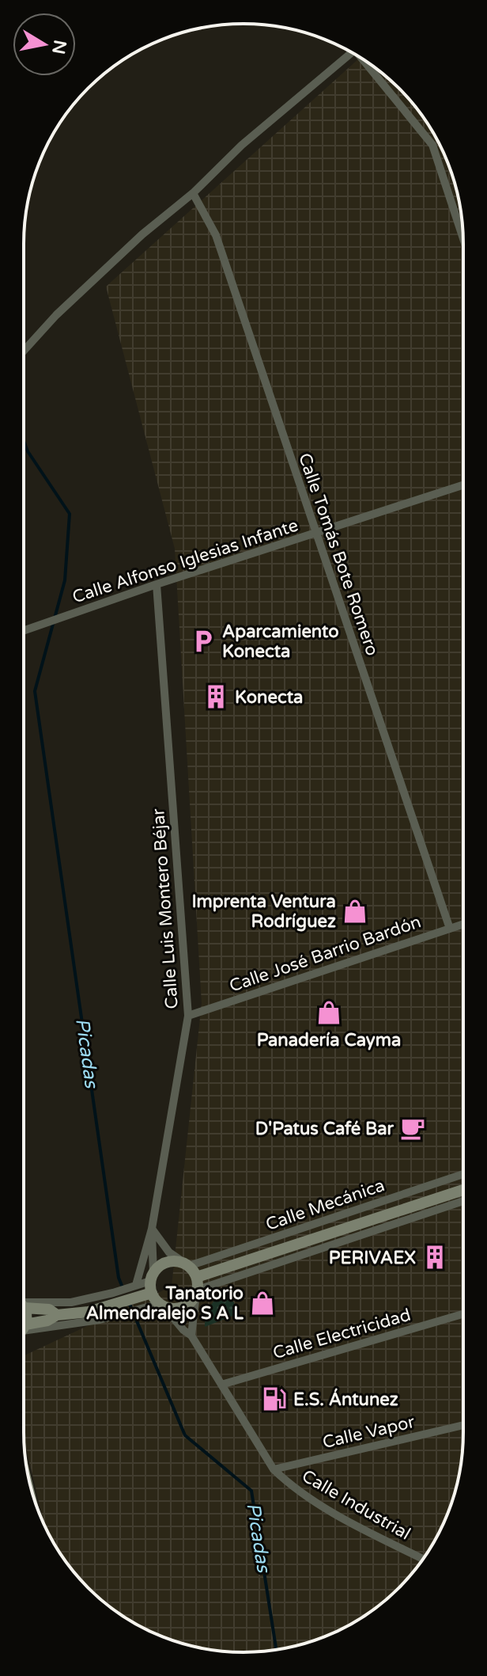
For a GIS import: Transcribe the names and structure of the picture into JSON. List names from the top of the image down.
{
  "streets": {
    "street": [
      "Calle Tomás Bote Romero",
      "Calle Alfonso Iglesias Infante",
      "Calle Luis Montero Béjar",
      "Calle José Barrio Bardón",
      "Calle Mecánica",
      "Calle Electricidad",
      "Calle Vapor",
      "Calle Industrial"
    ]
  },
  "crossings": [
    ["Calle Tomás Bote Romero", "Calle Alfonso Iglesias Infante"],
    ["Calle Tomás Bote Romero", "Calle José Barrio Bardón"],
    ["Calle Alfonso Iglesias Infante", "Calle Luis Montero Béjar"],
    ["Calle Luis Montero Béjar", "Calle José Barrio Bardón"],
    ["Calle Luis Montero Béjar", "Calle Mecánica"],
    ["Calle Luis Montero Béjar", "Calle Industrial"],
    ["Calle Mecánica", "Calle Industrial"],
    ["Calle Electricidad", "Calle Industrial"],
    ["Calle Vapor", "Calle Industrial"]
  ],
  "water": ["Picadas"],
  "places": {
    "parking": ["Aparcamiento Konecta"],
    "building": ["Konecta", "PERIVAEX"],
    "shop": ["Imprenta Ventura Rodríguez", "Panadería Cayma", "Tanatorio Almendralejo S A L"],
    "cafe": ["D'Patus Café Bar"],
    "fuel station": ["E.S. Ántunez"]
  },
  "north": "right"
}
